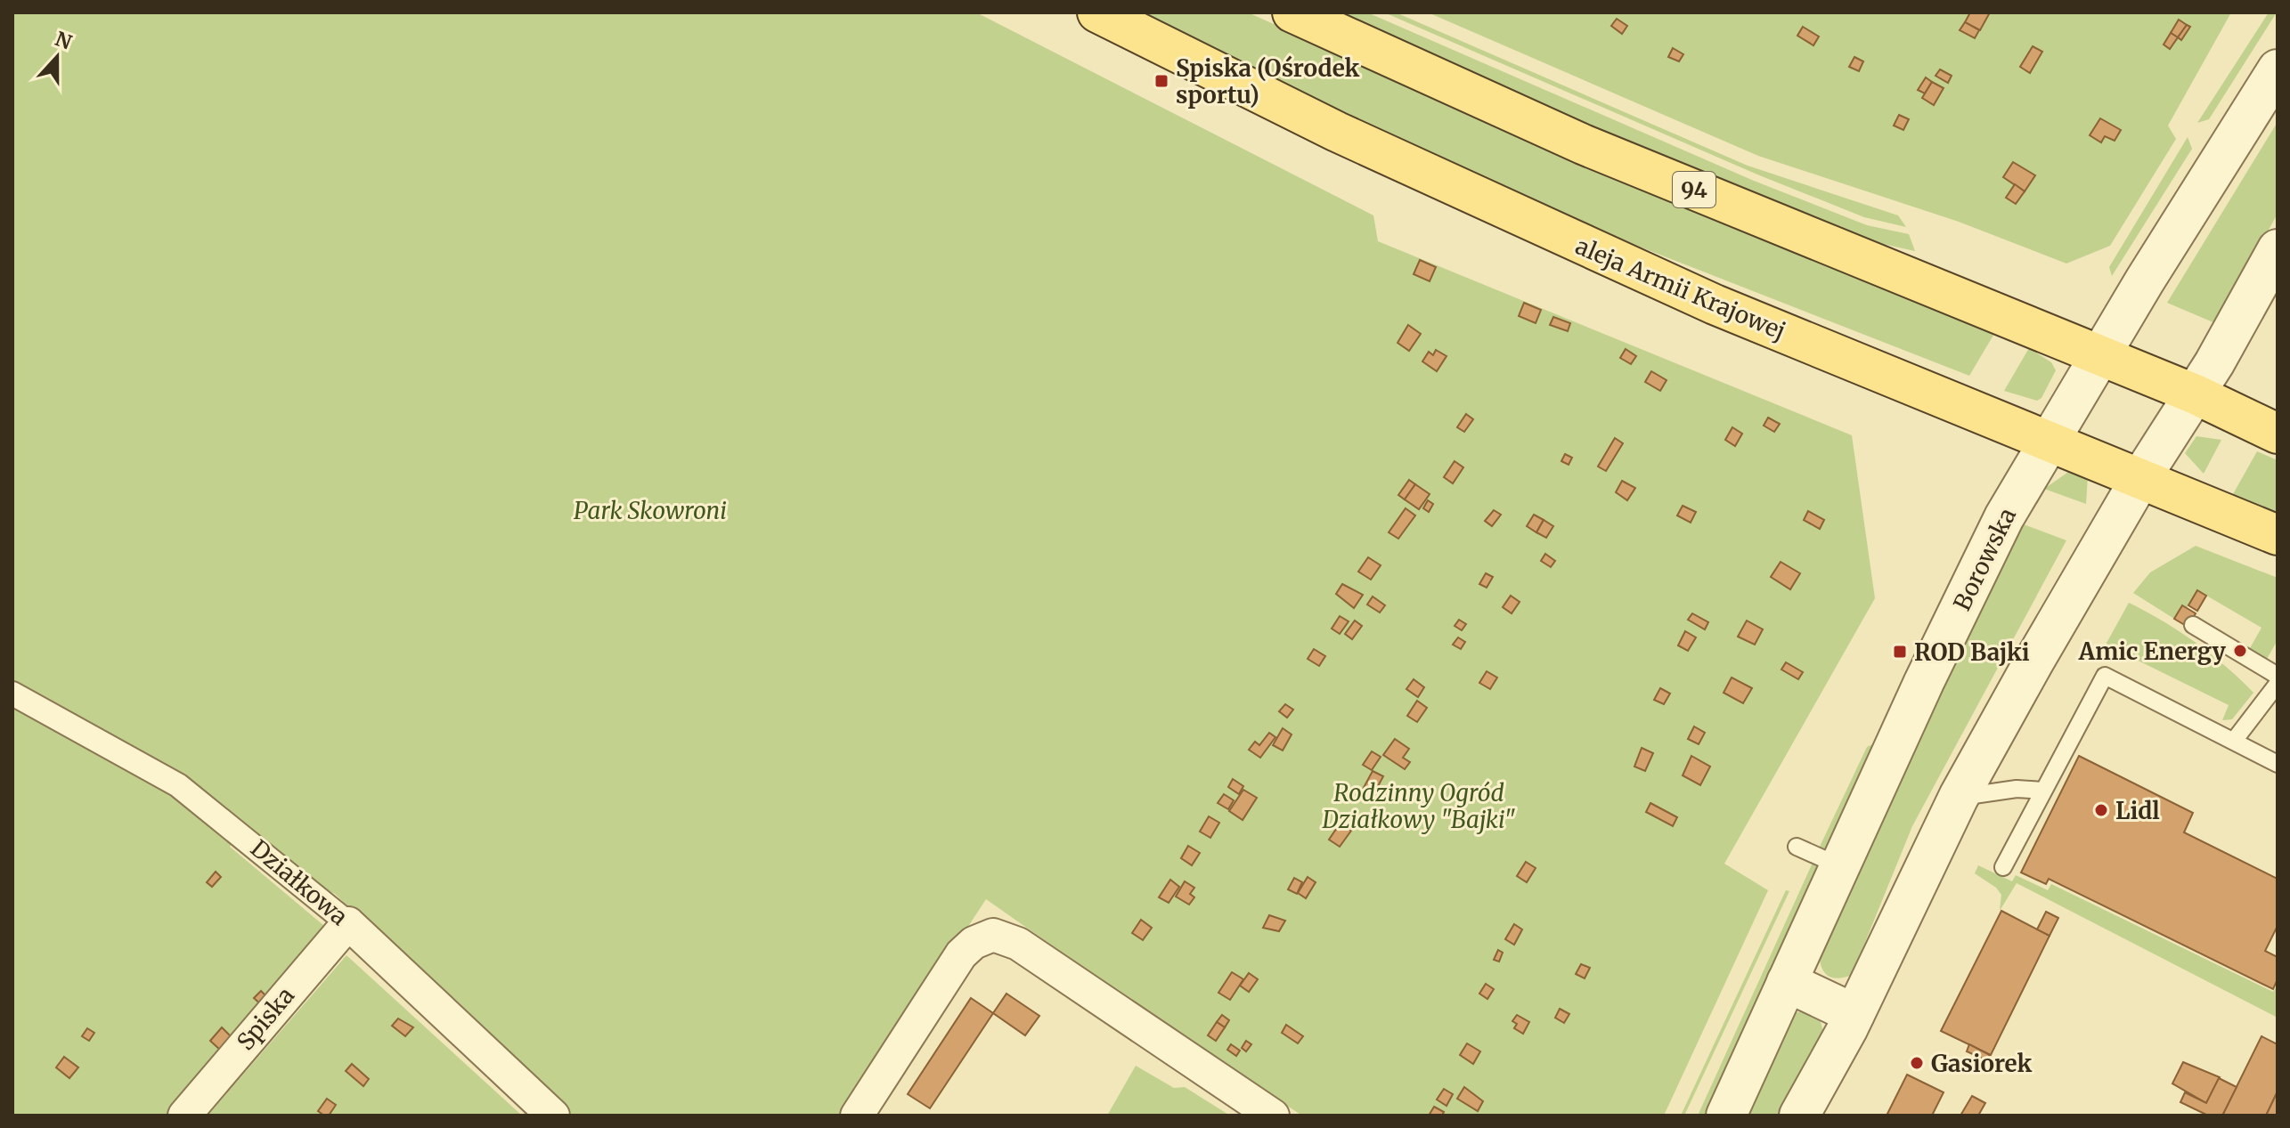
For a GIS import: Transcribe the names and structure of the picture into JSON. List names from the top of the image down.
{
  "streets": {
    "main road": ["94", "aleja Armii Krajowej"],
    "street": ["Borowska", "Działkowa", "Spiska"]
  },
  "crossings": [
    ["94", "Borowska"],
    ["aleja Armii Krajowej", "Borowska"],
    ["Działkowa", "Spiska"]
  ],
  "parks": ["Park Skowroni", "Rodzinny Ogród Działkowy \"Bajki\""],
  "places": {
    "transit": ["Spiska (Ośrodek sportu)", "ROD Bajki"],
    "other": ["Amic Energy", "Lidl", "Gasiorek"]
  },
  "north": "top"
}
